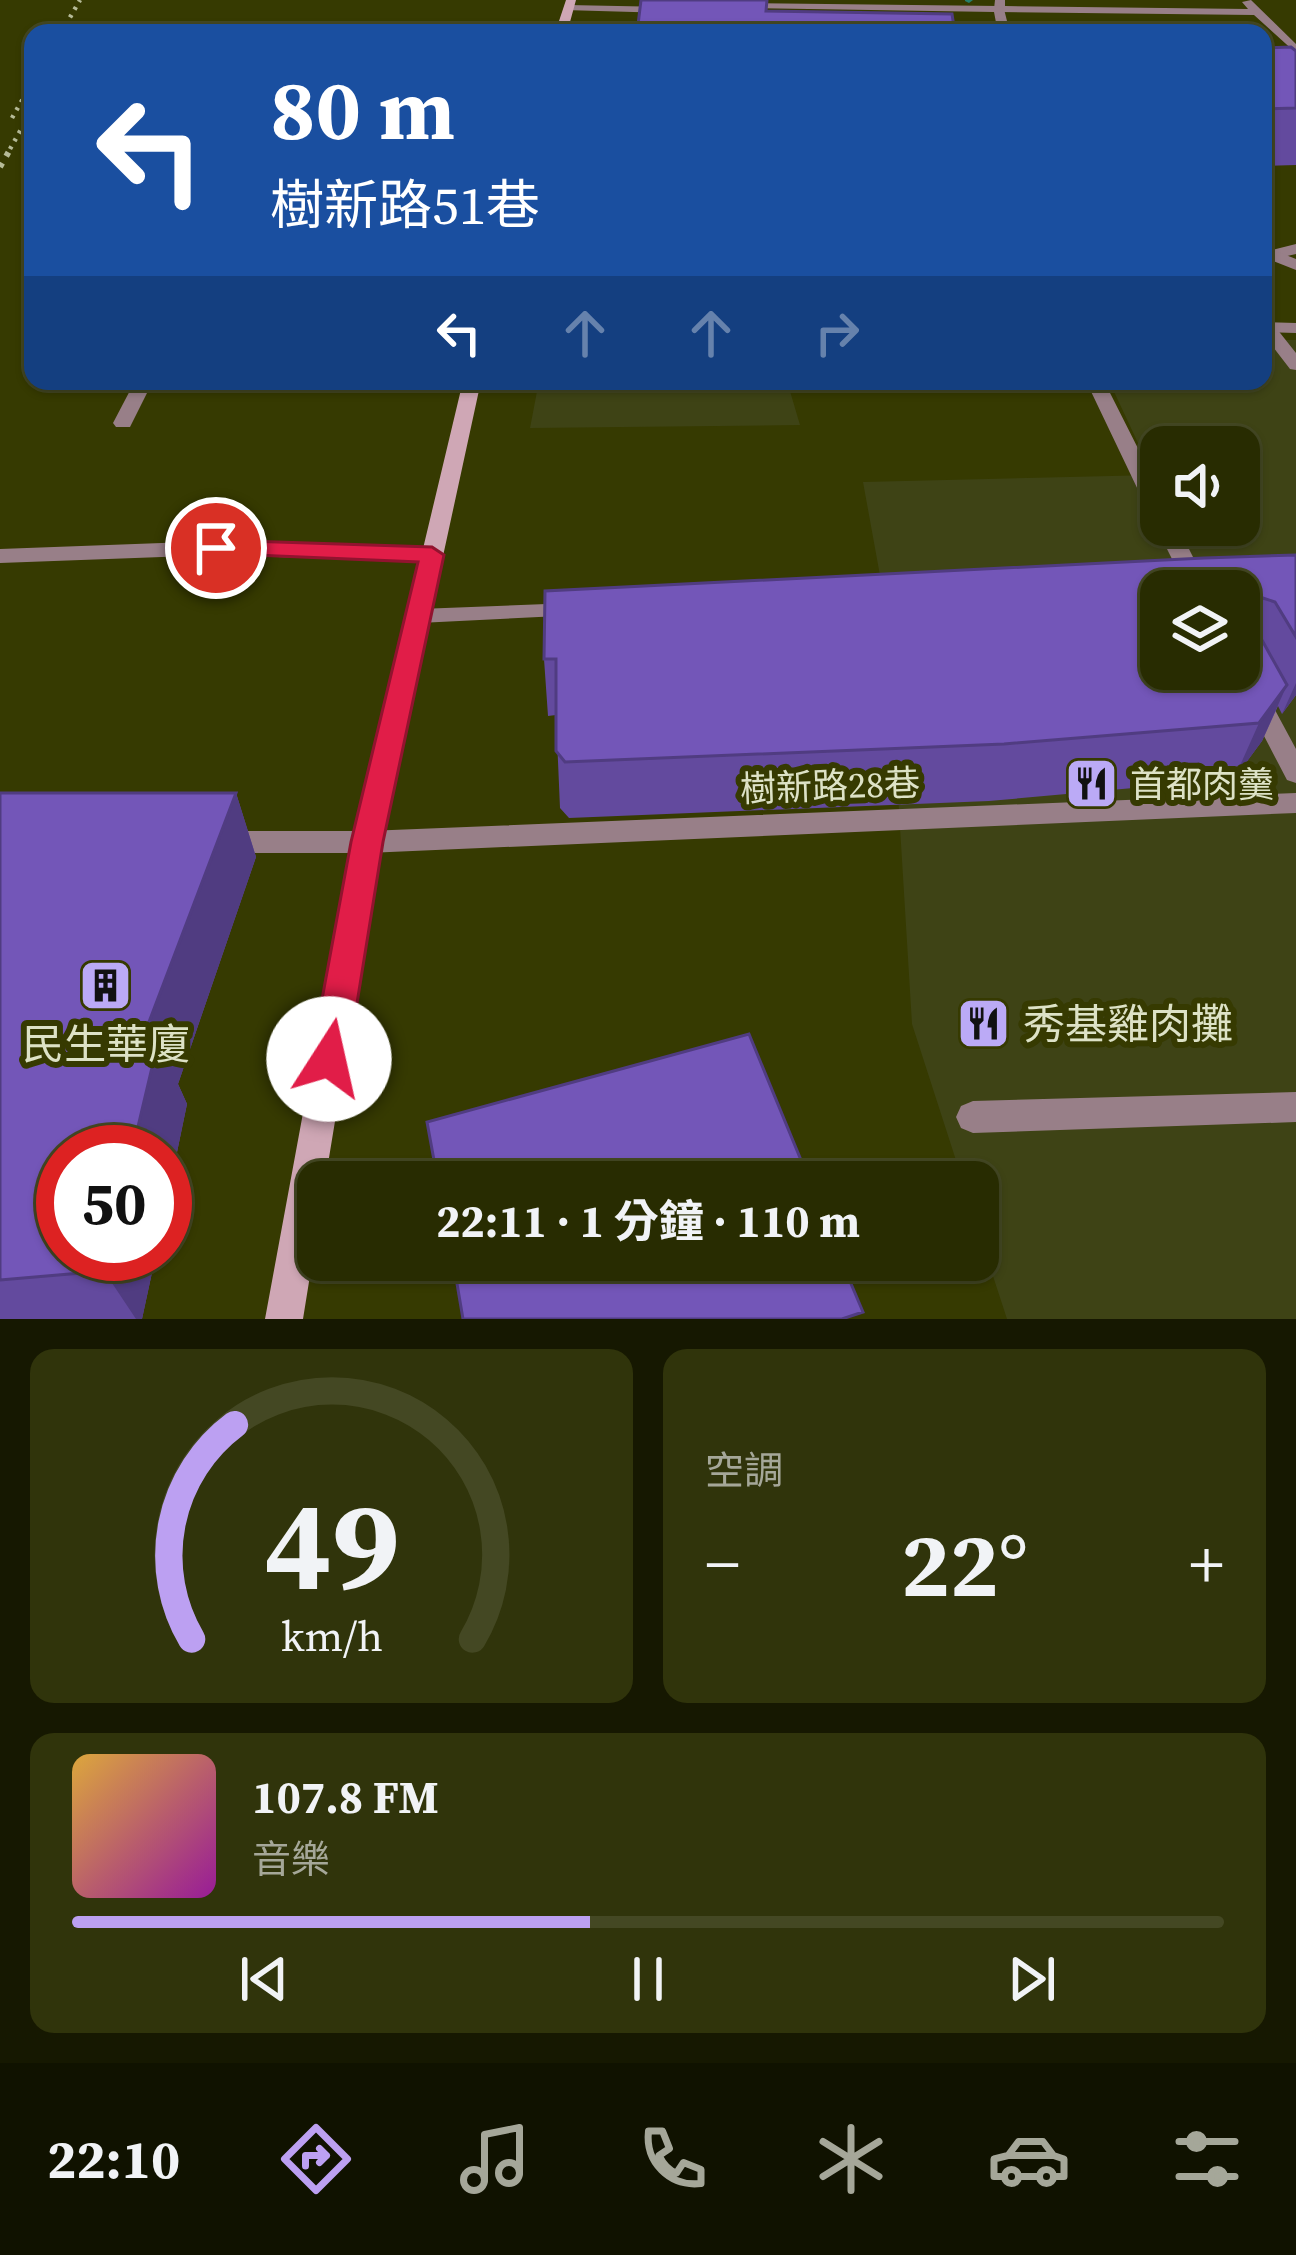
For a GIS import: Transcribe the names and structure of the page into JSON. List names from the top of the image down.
{
  "streets": {
    "street": ["樹新路28巷"]
  },
  "places": {
    "restaurant": ["首都肉羹", "秀基雞肉攤"],
    "building": ["民生華廈"]
  },
  "page": {
    "turn": ["80 m", "樹新路51巷"],
    "limit": "50",
    "trip": "22:11 · 1 分鐘 · 110 m",
    "tile": "空調",
    "heat": ["−", "22°", "+"],
    "song": ["107.8 FM", "音樂"],
    "tabs": "22:10",
    "gauge": ["49", "km/h"]
  }
}
